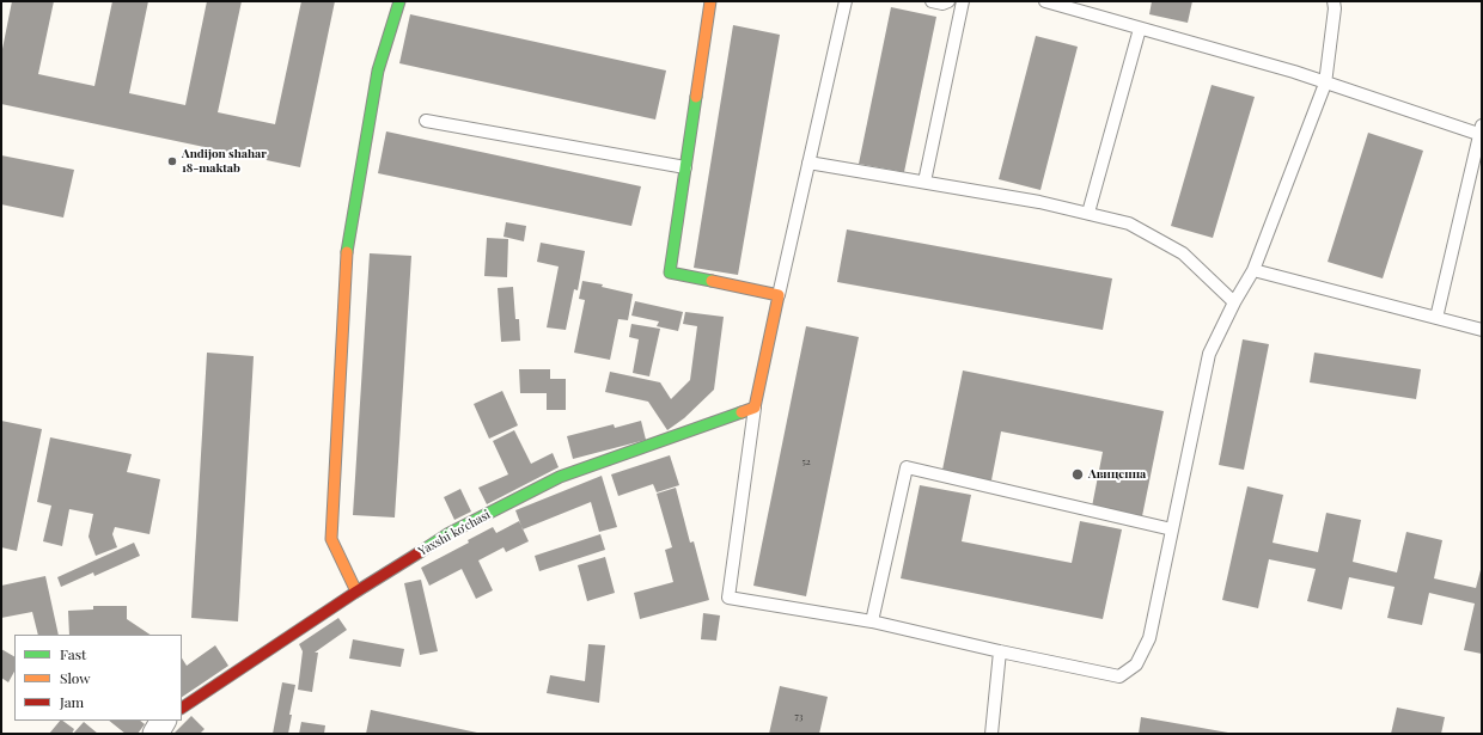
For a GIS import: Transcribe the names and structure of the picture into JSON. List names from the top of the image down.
{
  "streets": {
    "street": ["Yaxshi koʻchasi"]
  },
  "places": ["Andijon shahar 18-maktab", "Авиценна"],
  "house_numbers": ["52", "73"],
  "legend": ["Fast", "Slow", "Jam"]
}
